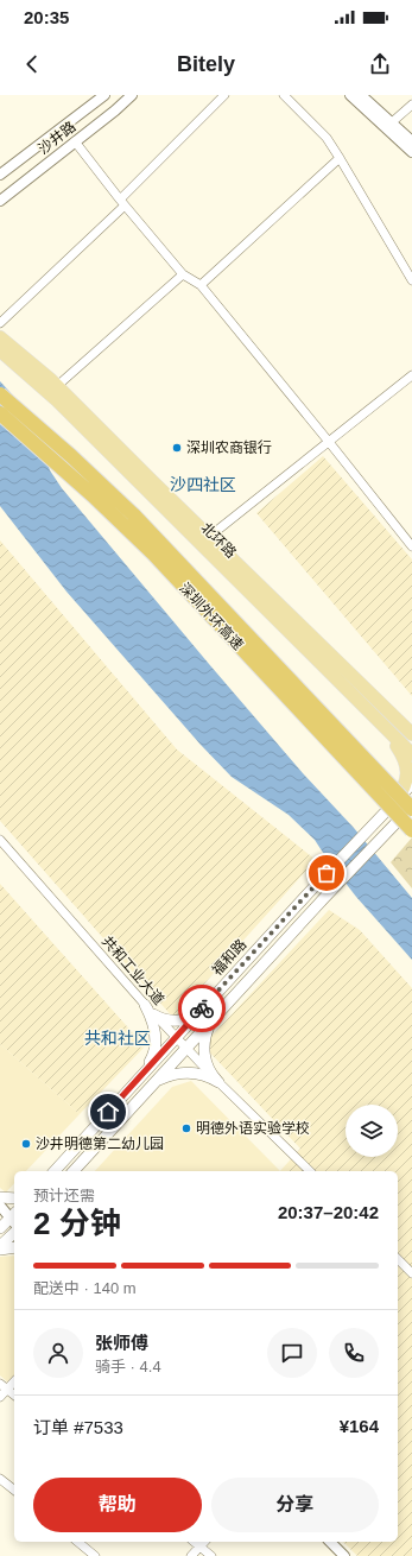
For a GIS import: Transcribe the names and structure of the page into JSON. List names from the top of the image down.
{
  "streets": {
    "highway": ["深圳外环高速"],
    "main road": ["北环路", "福和路"],
    "street": ["沙井路", "共和工业大道"]
  },
  "crossings": [
    ["深圳外环高速", "福和路"],
    ["福和路", "共和工业大道"]
  ],
  "districts": ["沙四社区", "共和社区"],
  "places": ["深圳农商银行", "明德外语实验学校", "沙井明德第二幼儿园"],
  "page": {
    "status": "20:35",
    "header": "Bitely",
    "heading": ["2 分钟", "预计还需", "20:37–20:42"],
    "panel": [
      "张师傅",
      "骑手 · 4.4",
      "订单 #7533",
      "¥164"
    ],
    "bar": "配送中 · 140 m",
    "buttons": ["帮助", "分享"]
  }
}
